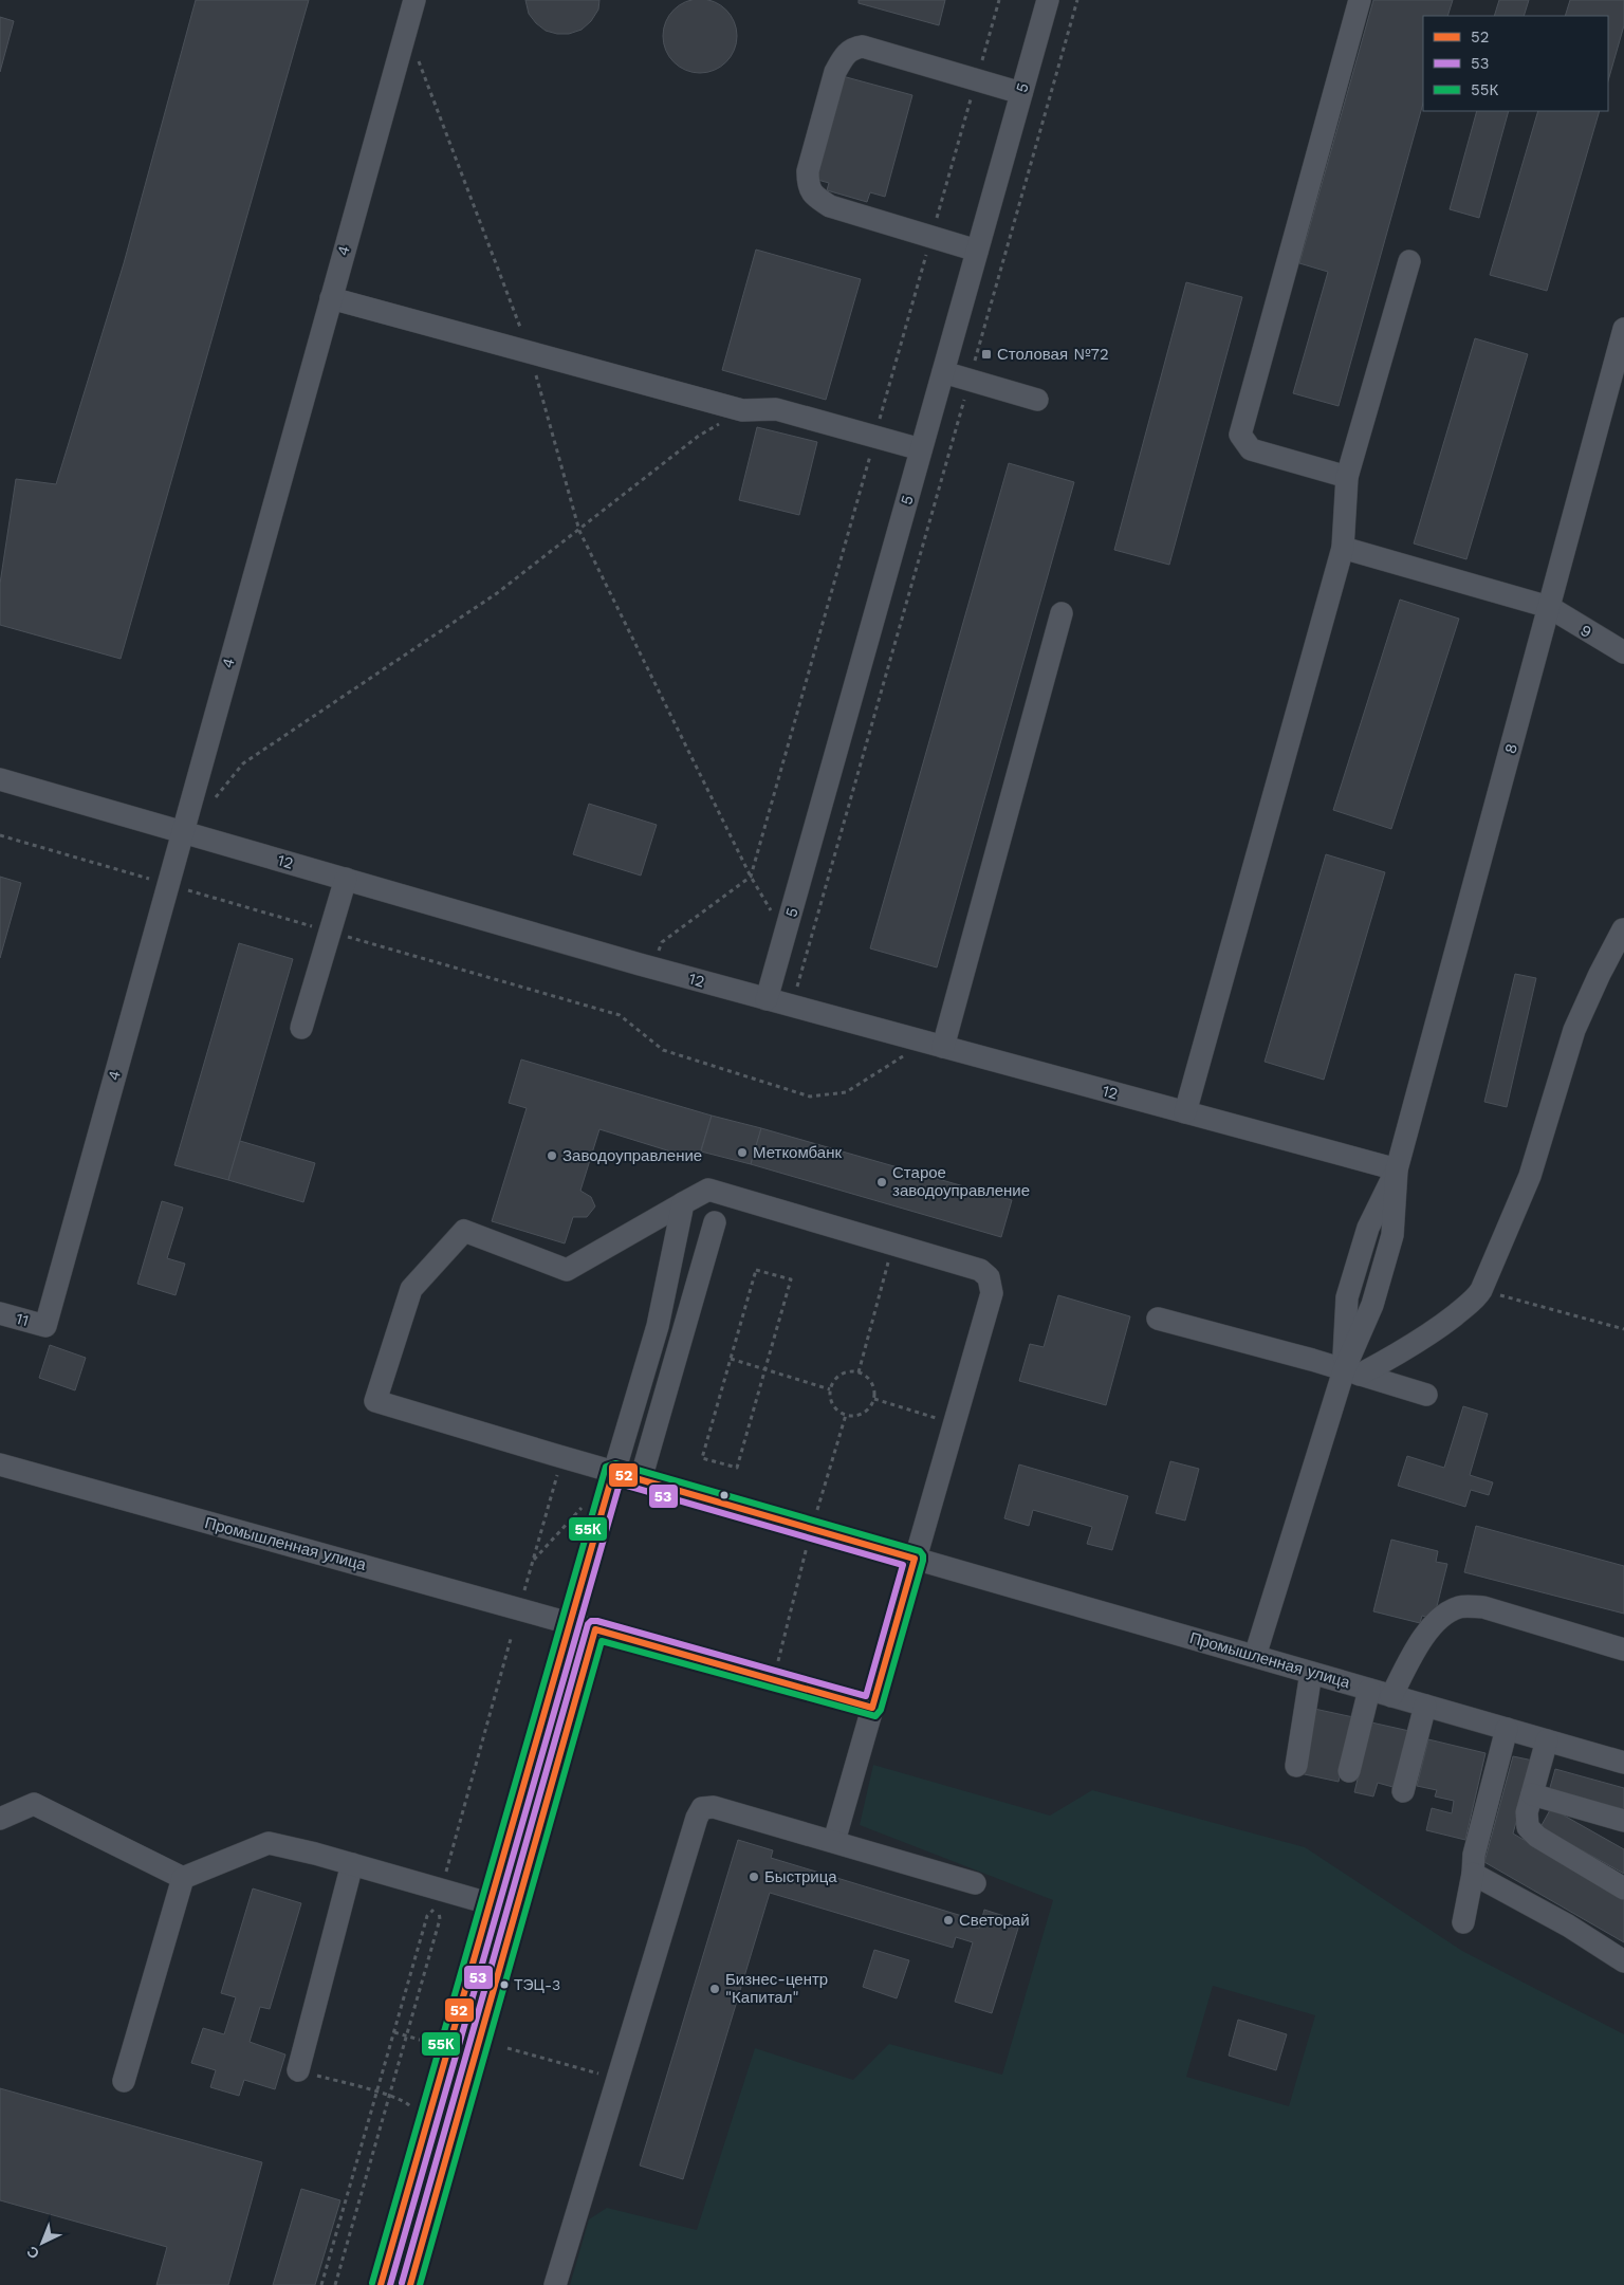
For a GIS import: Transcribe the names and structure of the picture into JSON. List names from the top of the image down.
{
  "streets": {
    "street": [
      "5",
      "4",
      "9",
      "8",
      "12",
      "11",
      "Промышленная улица"
    ]
  },
  "crossings": [
    ["5", "12"],
    ["4", "12"],
    ["4", "11"],
    ["9", "8"],
    ["8", "12"],
    ["8", "Промышленная улица"]
  ],
  "places": {
    "transit": ["Столовая №72"],
    "other": [
      "Меткомбанк",
      "Заводоуправление",
      "Старое заводоуправление",
      "Быстрица",
      "Светорай",
      "ТЭЦ-3",
      "Бизнес-центр \"Капитал\""
    ]
  },
  "lines": ["transit line 55К", "transit line 52", "transit line 53"],
  "legend": ["52", "53", "55К"],
  "north": "bottom left"
}
